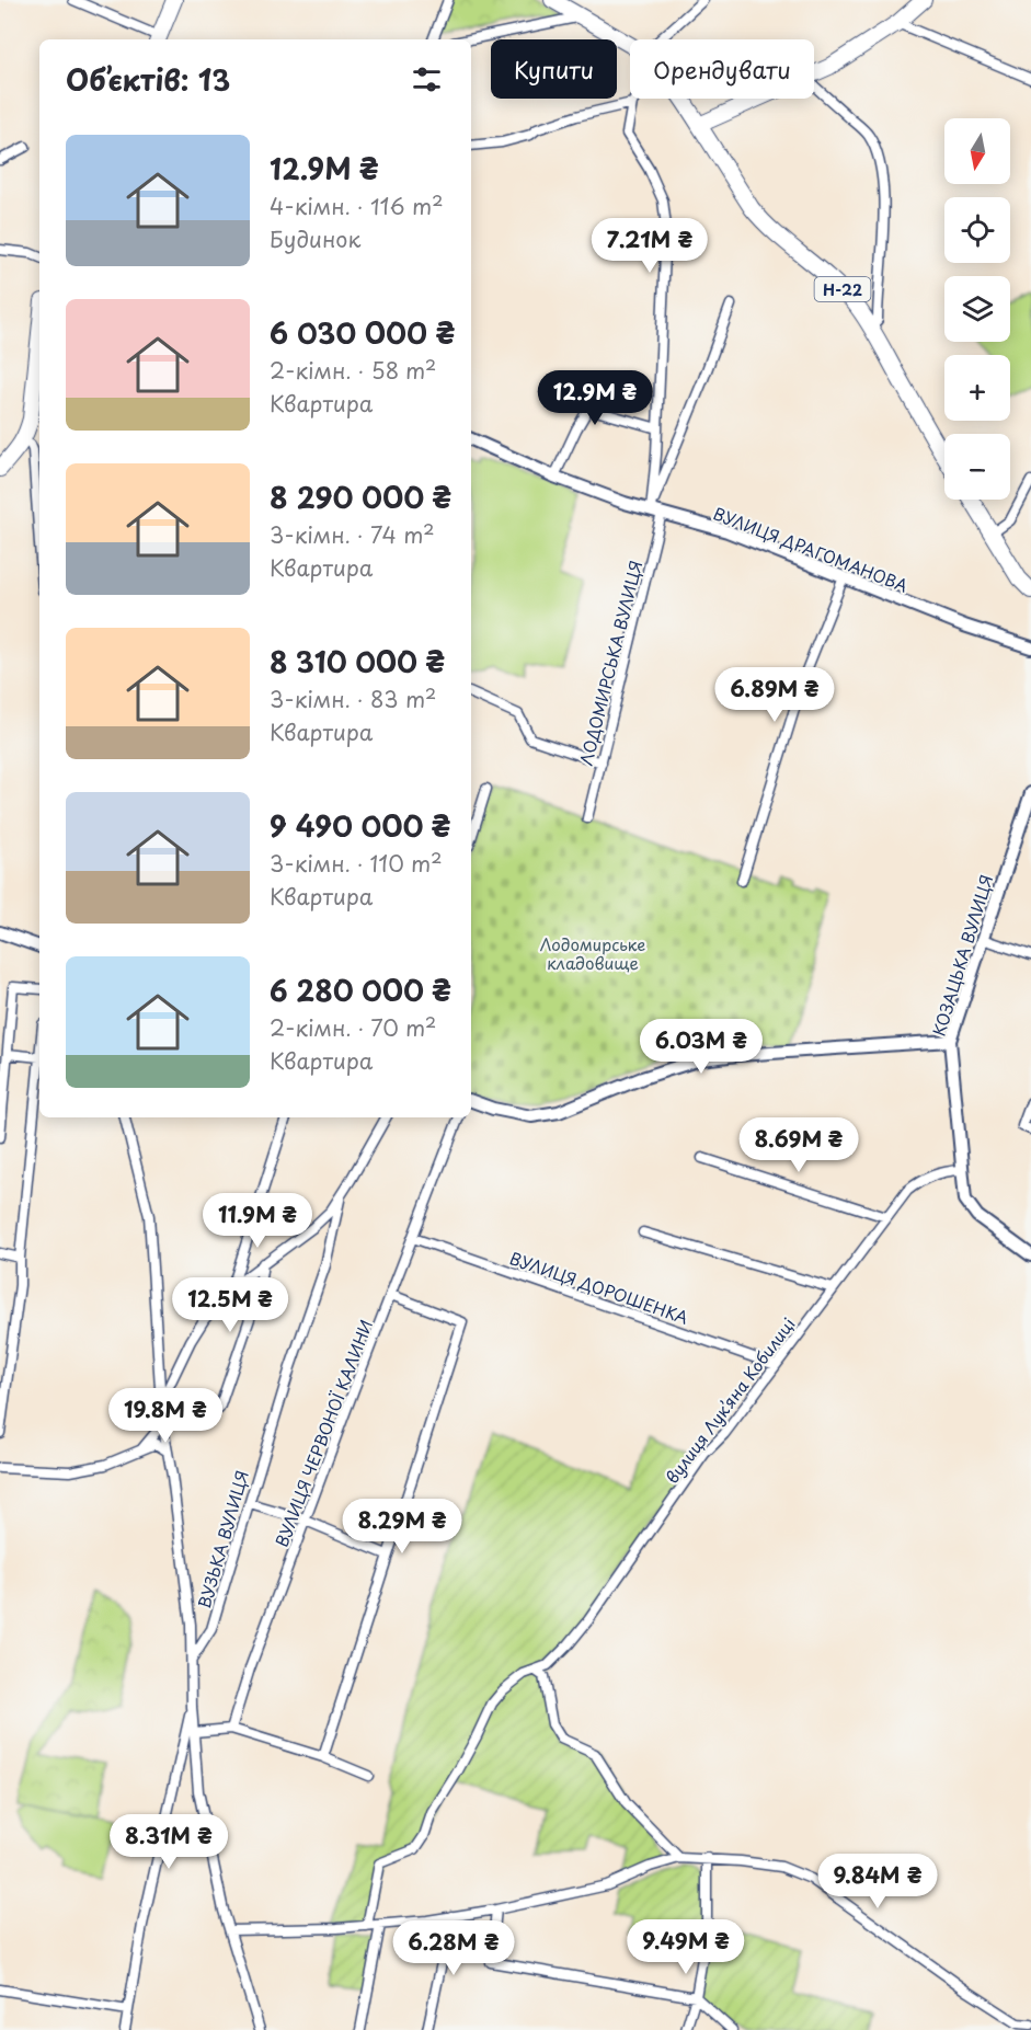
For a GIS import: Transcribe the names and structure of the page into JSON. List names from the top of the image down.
{
  "streets": {
    "main road": ["Н-22"],
    "street": [
      "ВУЛИЦЯ ДРАГОМАНОВА",
      "ЛОДОМИРСЬКА ВУЛИЦЯ",
      "КОЗАЦЬКА ВУЛИЦЯ",
      "ВУЛИЦЯ ДОРОШЕНКА",
      "вулиця Лукʼяна Кобилиці",
      "ВУЛИЦЯ ЧЕРВОНОЇ КАЛИНИ",
      "ВУЗЬКА ВУЛИЦЯ"
    ]
  },
  "crossings": [
    ["ВУЛИЦЯ ДРАГОМАНОВА", "ЛОДОМИРСЬКА ВУЛИЦЯ"],
    ["КОЗАЦЬКА ВУЛИЦЯ", "вулиця Лукʼяна Кобилиці"],
    ["ВУЛИЦЯ ДОРОШЕНКА", "вулиця Лукʼяна Кобилиці"],
    ["ВУЛИЦЯ ДОРОШЕНКА", "ВУЛИЦЯ ЧЕРВОНОЇ КАЛИНИ"]
  ],
  "parks": ["Лодомирське кладовище"],
  "north": "bottom",
  "page": {
    "chip": ["Купити", "Орендувати"],
    "heading": "Об’єктів: 13",
    "map_buttons": ["+", "−"],
    "list": [
      {
        "name": "12.9M ₴",
        "note": "4-кімн. · 116 m² · Будинок"
      },
      {
        "name": "6 030 000 ₴",
        "note": "2-кімн. · 58 m² · Квартира"
      },
      {
        "name": "8 290 000 ₴",
        "note": "3-кімн. · 74 m² · Квартира"
      },
      {
        "name": "8 310 000 ₴",
        "note": "3-кімн. · 83 m² · Квартира"
      },
      {
        "name": "9 490 000 ₴",
        "note": "3-кімн. · 110 m² · Квартира"
      },
      {
        "name": "6 280 000 ₴",
        "note": "2-кімн. · 70 m² · Квартира"
      }
    ],
    "price": [
      "7.21M ₴",
      "12.9M ₴",
      "6.89M ₴",
      "6.03M ₴",
      "8.69M ₴",
      "11.9M ₴",
      "12.5M ₴",
      "19.8M ₴",
      "8.29M ₴",
      "8.31M ₴",
      "9.84M ₴",
      "9.49M ₴",
      "6.28M ₴"
    ]
  }
}
